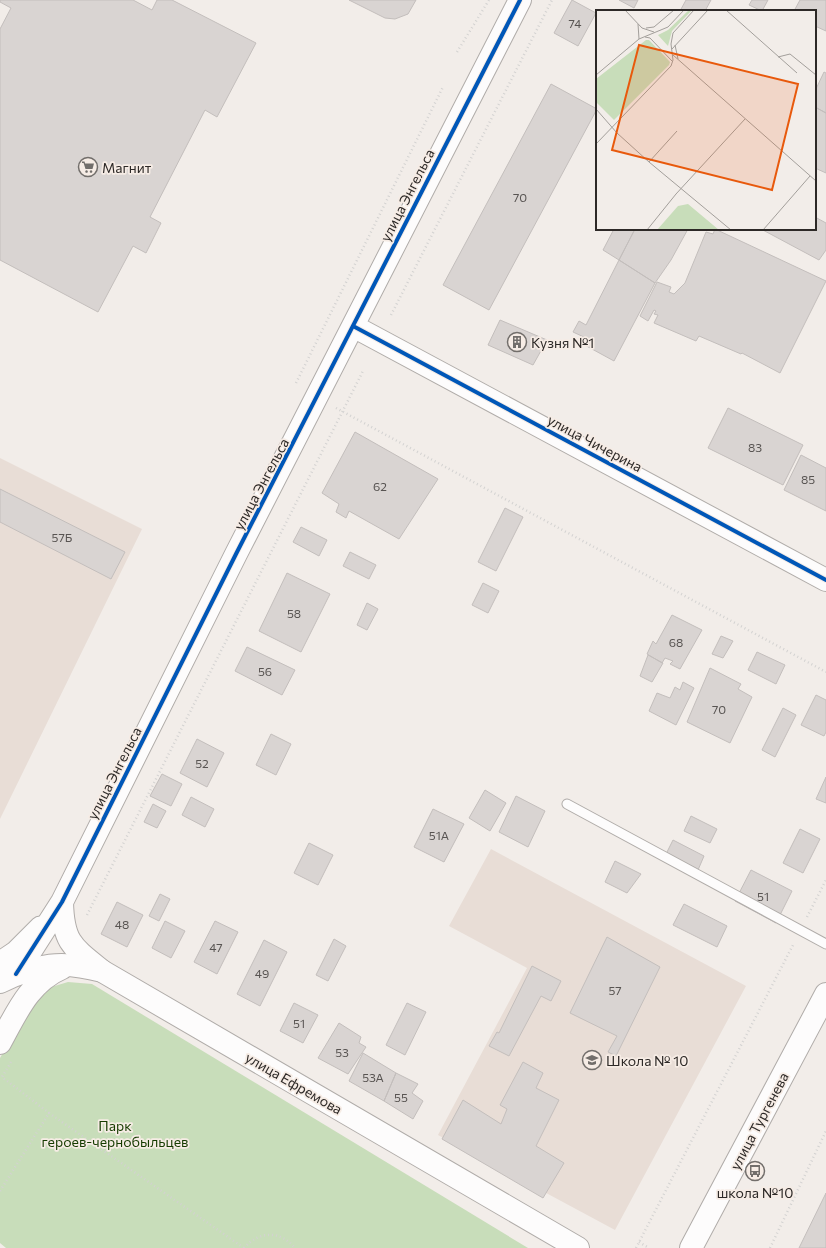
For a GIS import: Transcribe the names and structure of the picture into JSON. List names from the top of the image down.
{
  "streets": {
    "street": [
      "улица Энгельса",
      "улица Чичерина",
      "улица Ефремова",
      "улица Тургенева"
    ]
  },
  "crossings": [
    ["улица Энгельса", "улица Чичерина"],
    ["улица Энгельса", "улица Ефремова"]
  ],
  "parks": ["Парк героев-чернобыльцев"],
  "places": {
    "supermarket": ["Магнит"],
    "building": ["Кузня №1"],
    "school or university": ["Школа № 10"],
    "bus stop": ["школа №10"]
  },
  "house_numbers": [
    "74",
    "70",
    "83",
    "85",
    "62",
    "57Б",
    "58",
    "68",
    "56",
    "70",
    "52",
    "51А",
    "51",
    "48",
    "47",
    "49",
    "57",
    "51",
    "53",
    "53А",
    "55"
  ]
}
